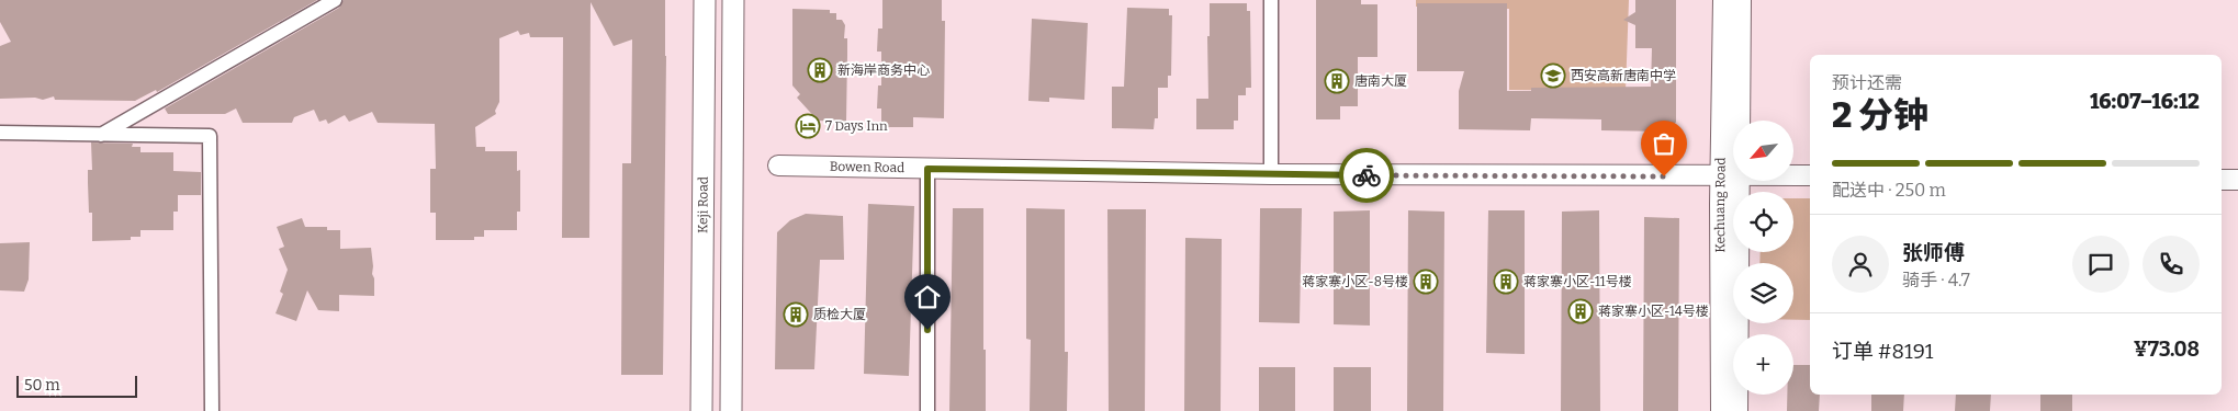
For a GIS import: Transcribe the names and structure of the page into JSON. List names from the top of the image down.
{
  "streets": {
    "main road": ["Keji Road"],
    "street": ["Bowen Road", "Kechuang Road"]
  },
  "crossings": [
    ["Bowen Road", "Kechuang Road"]
  ],
  "places": {
    "building": [
      "新海岸商务中心",
      "唐南大厦",
      "蒋家寨小区-8号楼",
      "蒋家寨小区-11号楼",
      "蒋家寨小区-14号楼",
      "质检大厦"
    ],
    "school or university": ["西安高新唐南中学"],
    "hotel": ["7 Days Inn"]
  },
  "scale_bar": "50 m",
  "north": "bottom left",
  "page": {
    "heading": ["2 分钟", "预计还需", "16:07–16:12"],
    "panel": [
      "张师傅",
      "骑手 · 4.7",
      "订单 #8191",
      "¥73.08"
    ],
    "map_buttons": "+",
    "bar": "配送中 · 250 m",
    "scale": "50 m"
  }
}
